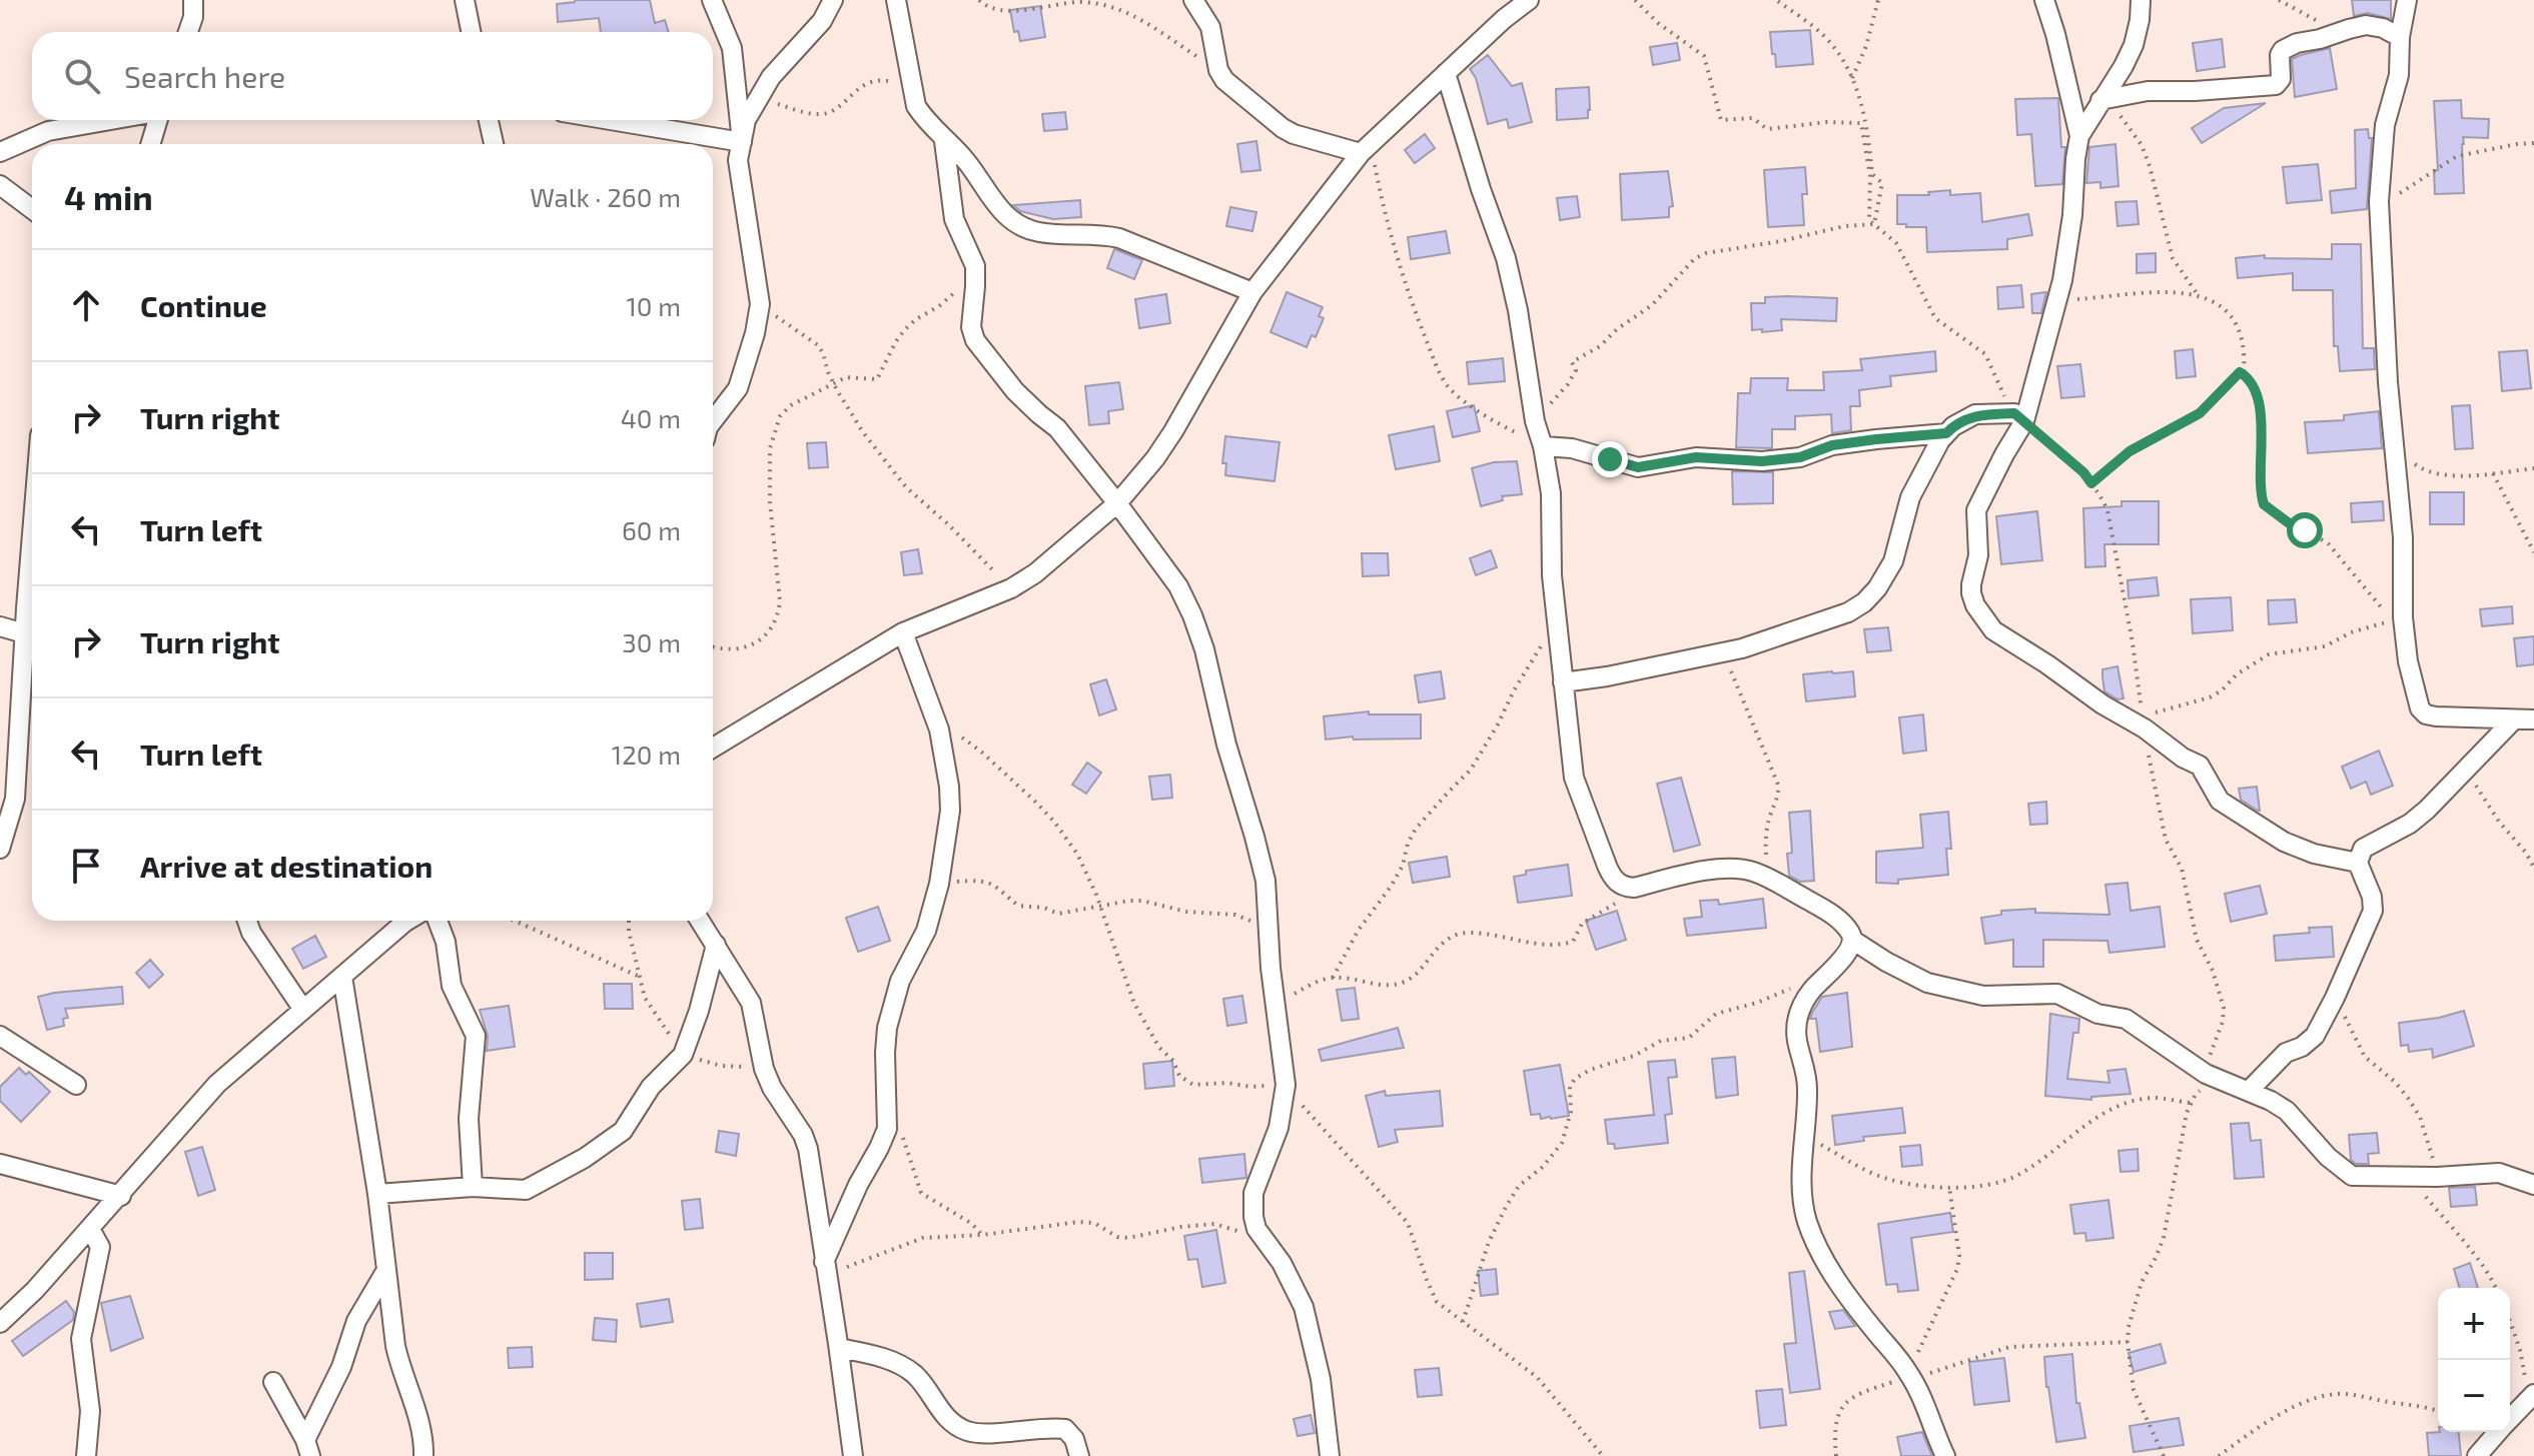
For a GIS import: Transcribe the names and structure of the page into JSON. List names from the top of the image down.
{
  "page": {
    "search": "Search here",
    "heading": ["4 min", "Walk · 260 m"],
    "list": [
      ["Continue", "10 m"],
      ["Turn right", "40 m"],
      ["Turn left", "60 m"],
      ["Turn right", "30 m"],
      ["Turn left", "120 m"],
      "Arrive at destination"
    ],
    "map_buttons": ["+", "−"]
  }
}
